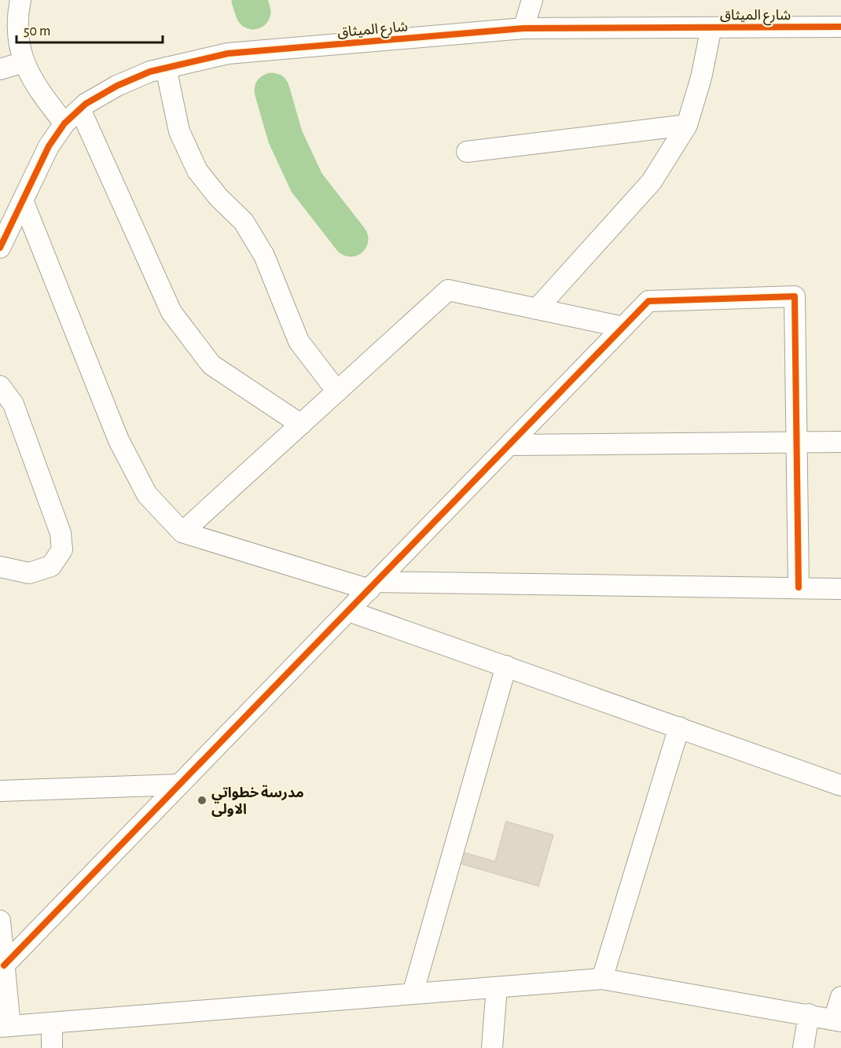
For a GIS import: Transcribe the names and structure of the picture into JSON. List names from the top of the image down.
{
  "streets": {
    "street": ["شارع الميثاق"]
  },
  "places": ["مدرسة خطواتي الاولى"],
  "scale_bar": "50 m"
}
